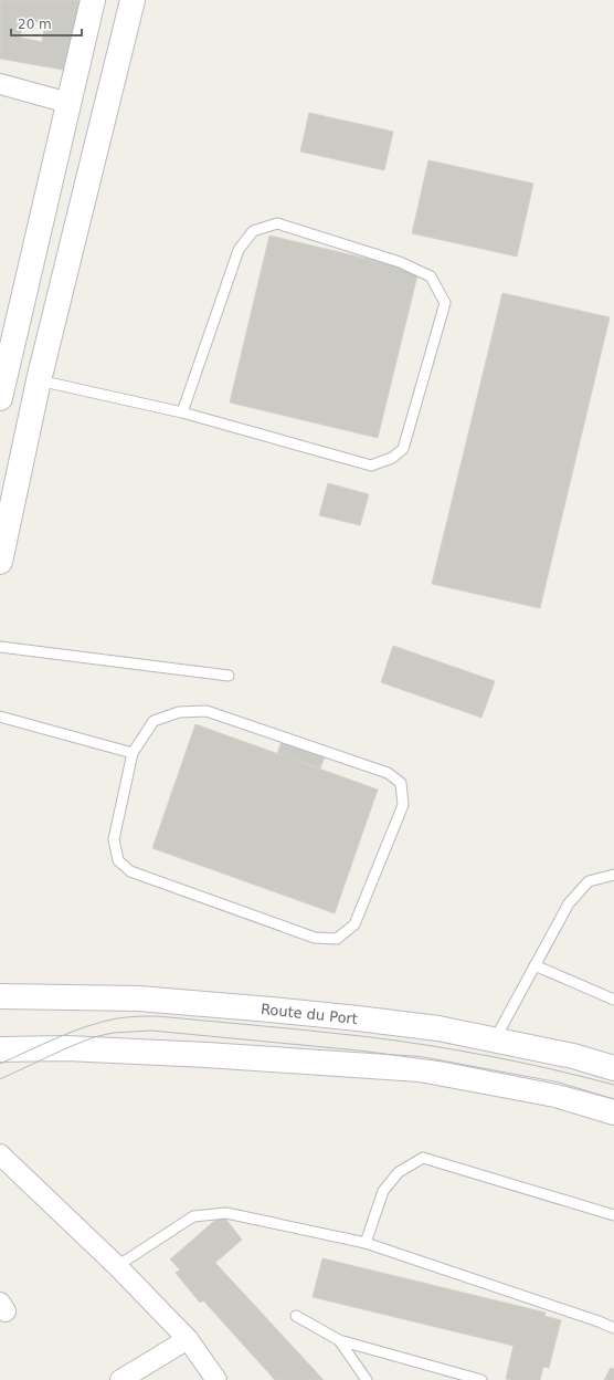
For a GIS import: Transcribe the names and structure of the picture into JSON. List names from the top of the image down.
{
  "streets": {
    "main road": ["Route du Port"]
  },
  "scale_bar": "20 m"
}
